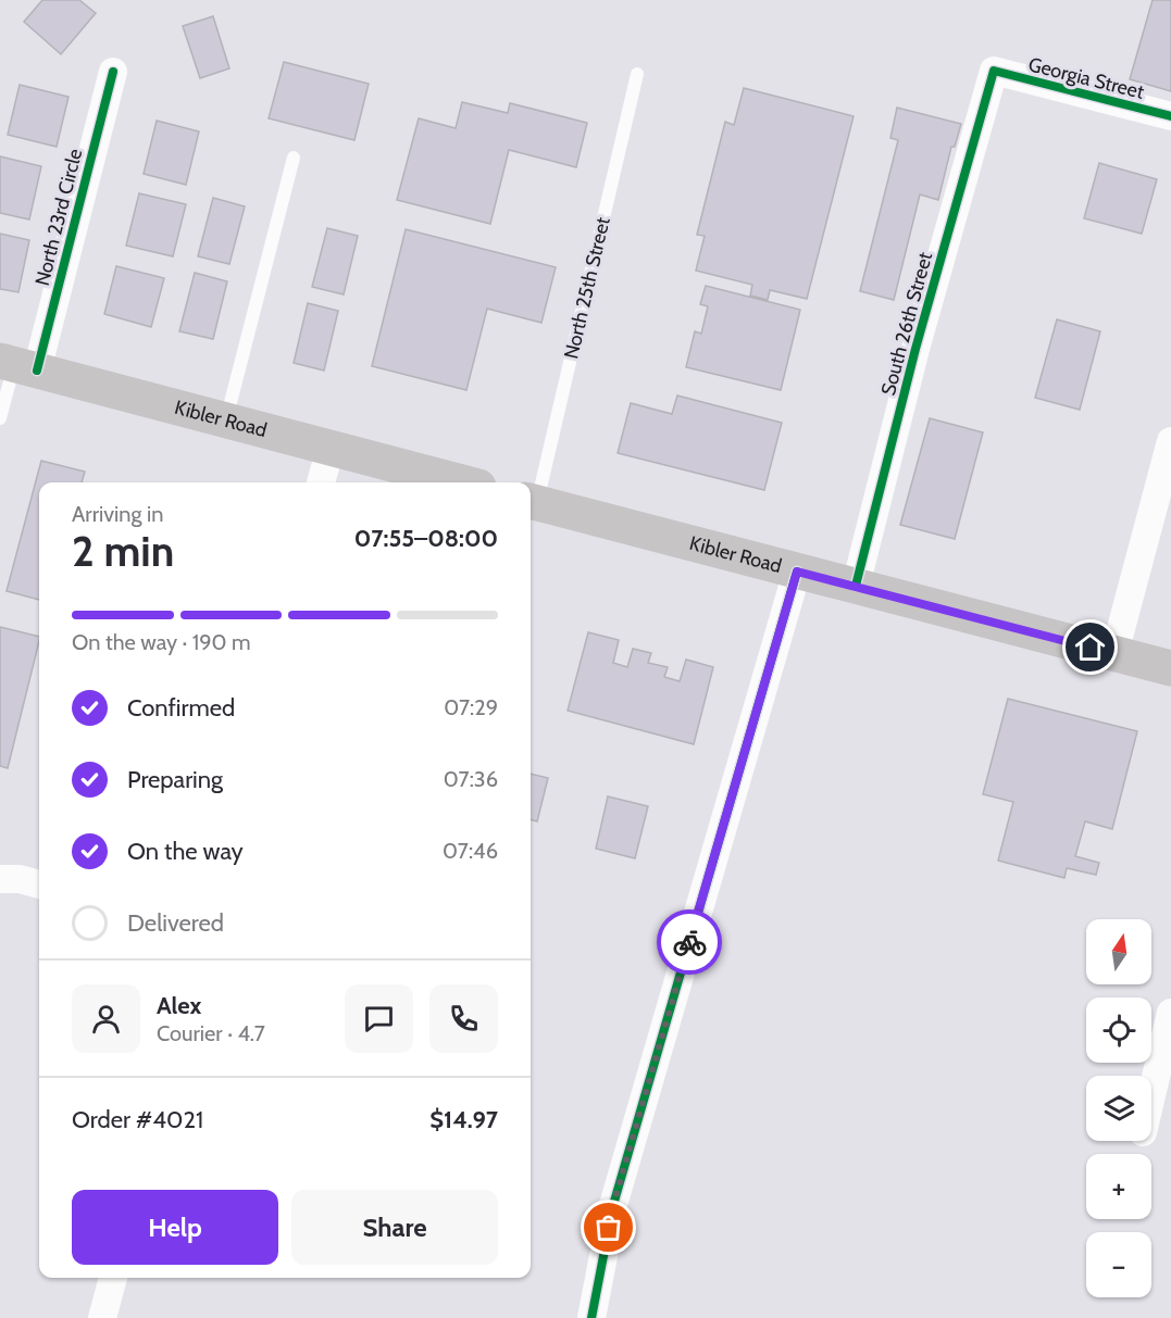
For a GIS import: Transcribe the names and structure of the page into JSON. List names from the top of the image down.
{
  "streets": {
    "main road": ["Kibler Road"],
    "street": ["Georgia Street", "North 23rd Circle", "South 26th Street"],
    "lane": ["North 25th Street"]
  },
  "crossings": [
    ["Georgia Street", "South 26th Street"],
    ["North 23rd Circle", "Kibler Road"],
    ["North 25th Street", "Kibler Road"],
    ["South 26th Street", "Kibler Road"]
  ],
  "north": "top",
  "page": {
    "heading": ["2 min", "Arriving in", "07:55–08:00"],
    "panel": [
      "Alex",
      "Courier · 4.7",
      "Order #4021",
      "$14.97"
    ],
    "bar": "On the way · 190 m",
    "list": [
      ["Confirmed", "07:29"],
      ["Preparing", "07:36"],
      ["On the way", "07:46"],
      "Delivered"
    ],
    "map_buttons": ["+", "−"],
    "buttons": ["Help", "Share"]
  }
}
